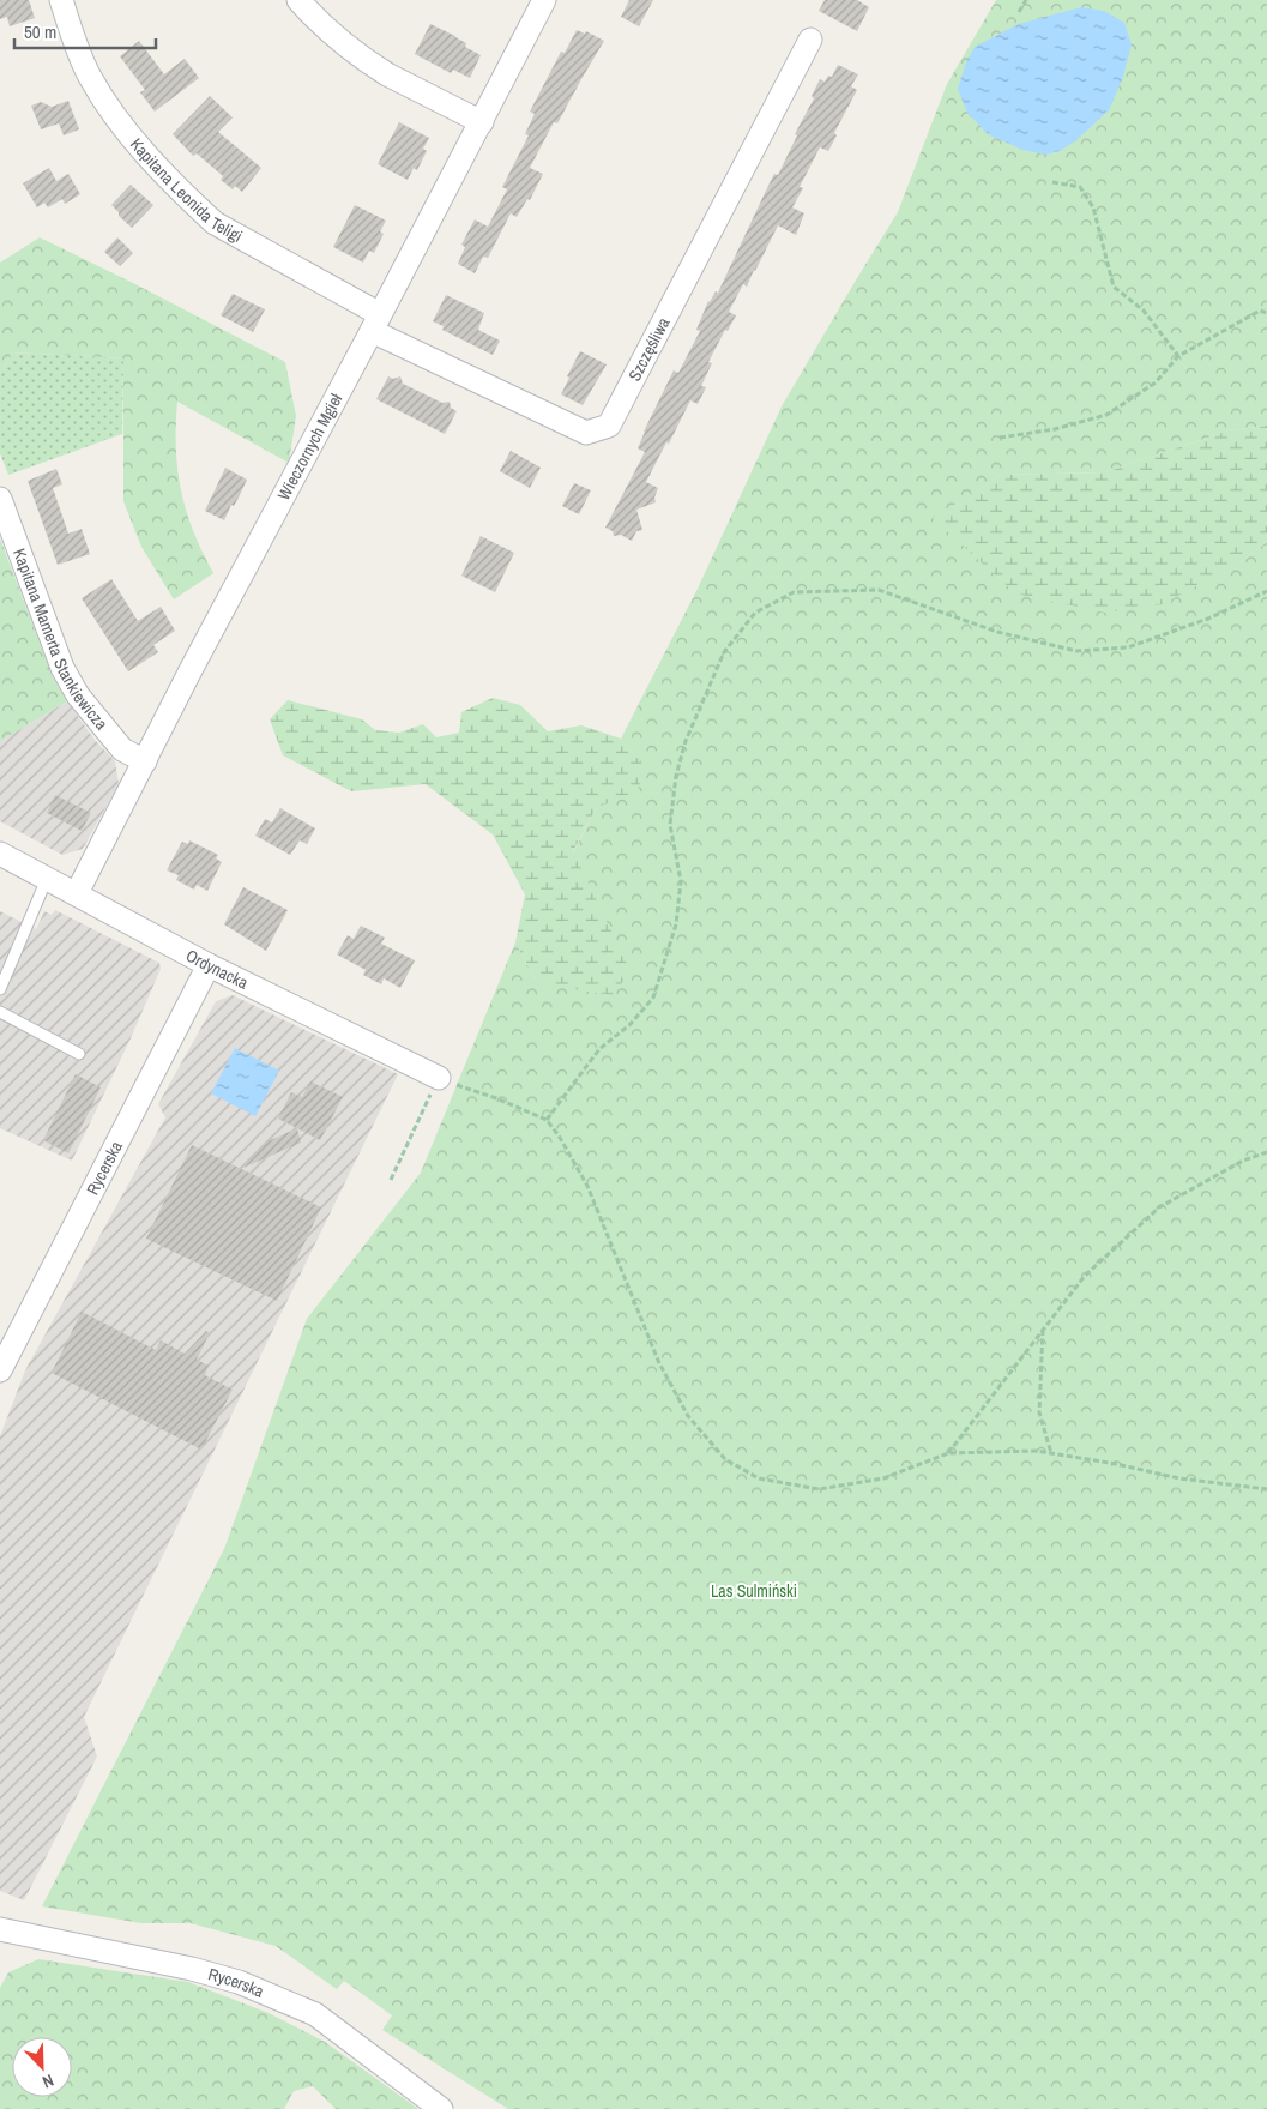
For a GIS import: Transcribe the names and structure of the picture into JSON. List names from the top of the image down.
{
  "streets": {
    "street": [
      "Kapitana Leonida Teligi",
      "Szczęśliwa",
      "Wieczornych Mgieł",
      "Kapitana Mamerta Stankiewicza",
      "Ordynacka",
      "Rycerska"
    ]
  },
  "crossings": [
    ["Kapitana Leonida Teligi", "Szczęśliwa"],
    ["Kapitana Leonida Teligi", "Wieczornych Mgieł"],
    ["Szczęśliwa", "Wieczornych Mgieł"],
    ["Wieczornych Mgieł", "Kapitana Mamerta Stankiewicza"],
    ["Wieczornych Mgieł", "Ordynacka"],
    ["Ordynacka", "Rycerska"]
  ],
  "parks": ["Las Sulmiński"],
  "scale_bar": "50 m",
  "north": "bottom right"
}
